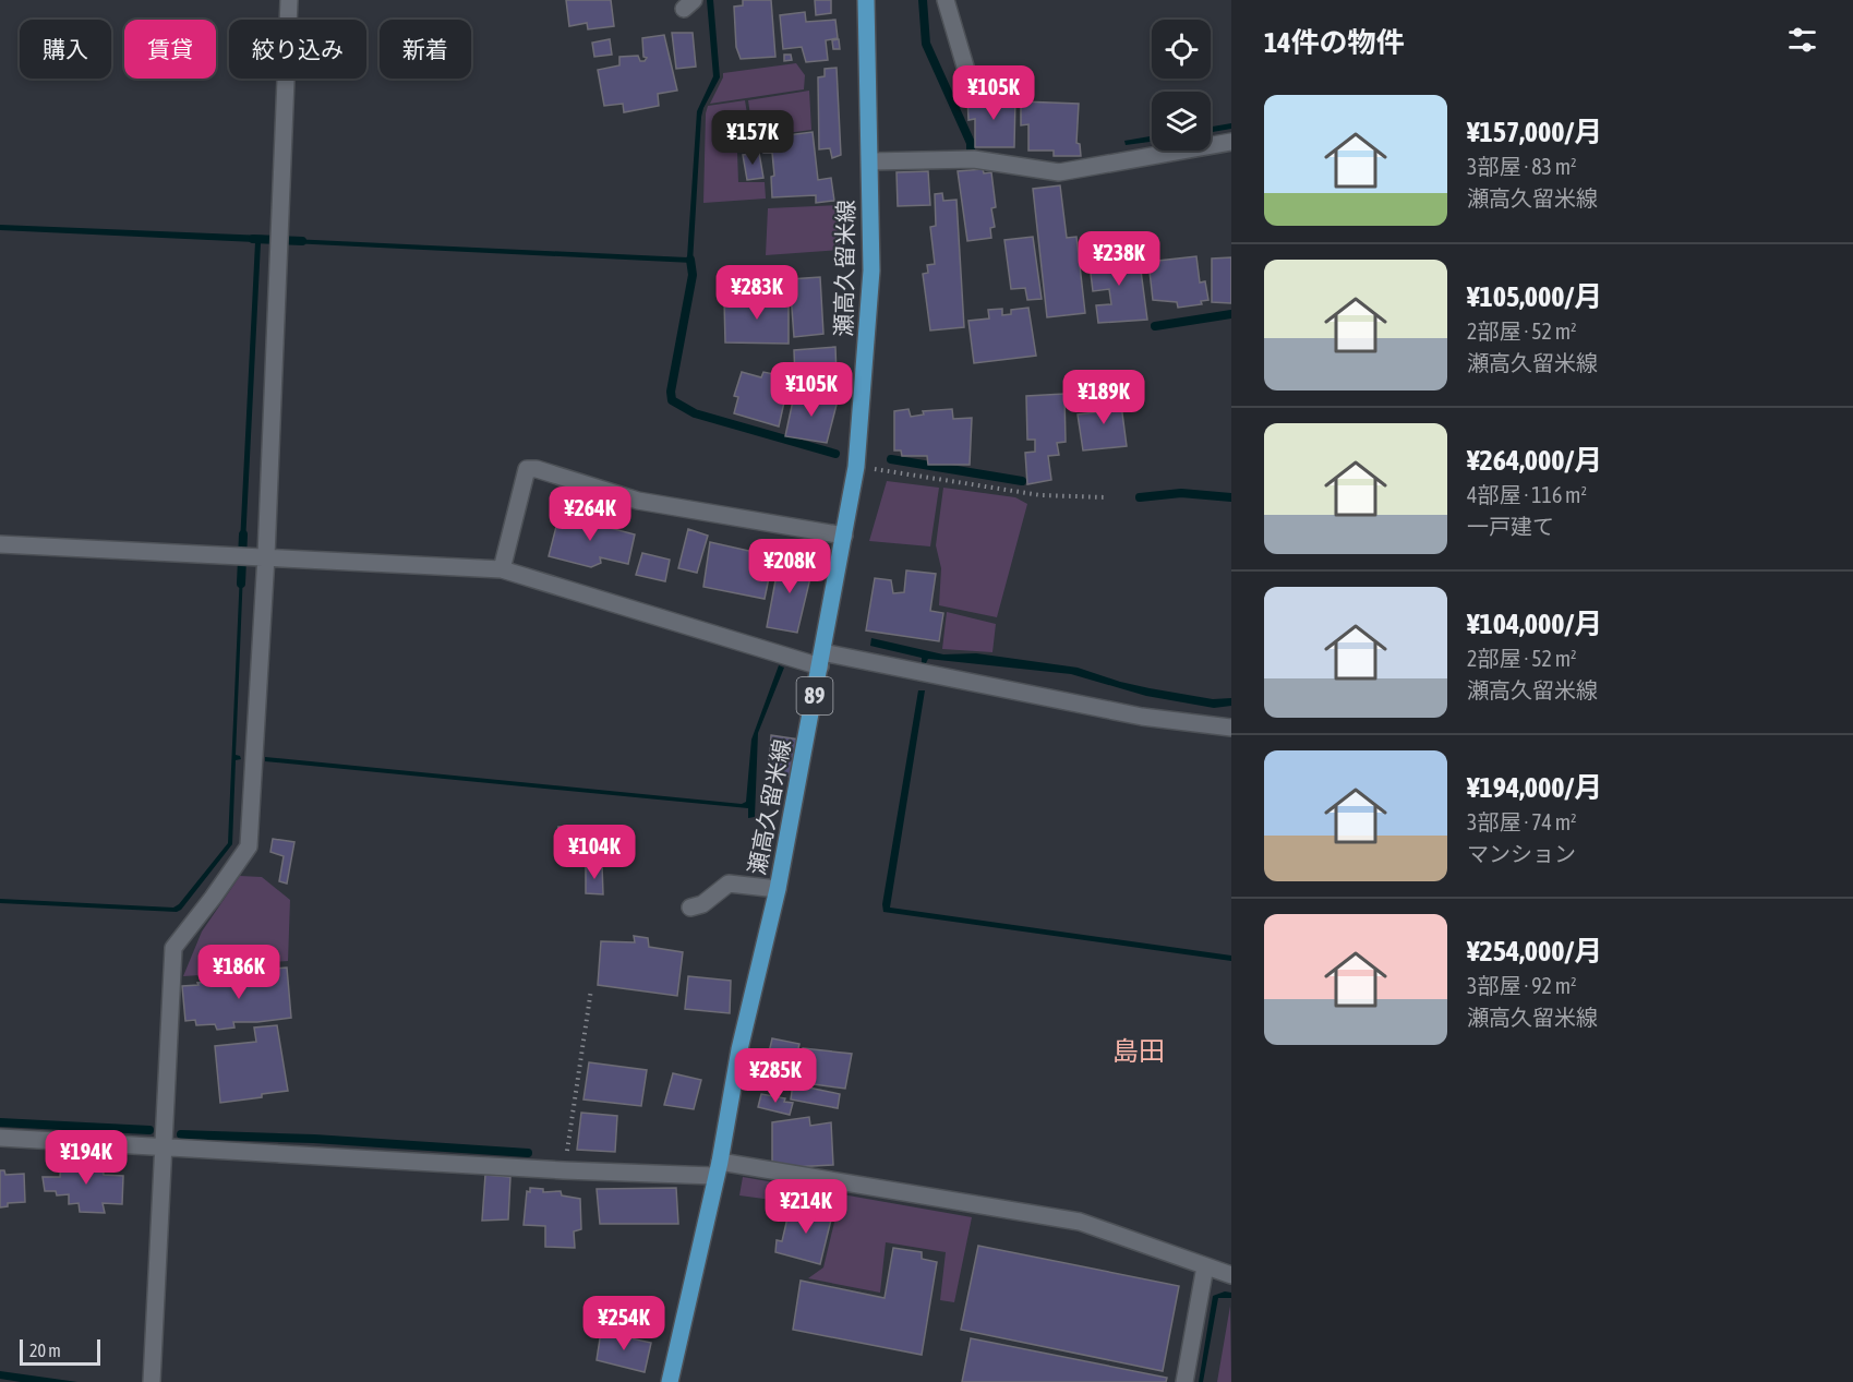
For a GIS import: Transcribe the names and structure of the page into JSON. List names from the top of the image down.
{
  "streets": {
    "main road": ["瀬高久留米線", "89"]
  },
  "districts": ["島田"],
  "scale_bar": "20 m",
  "page": {
    "heading": "14件の物件",
    "chip": [
      "購入",
      "賃貸",
      "絞り込み",
      "新着"
    ],
    "price": [
      "¥105K",
      "¥157K",
      "¥238K",
      "¥283K",
      "¥105K",
      "¥189K",
      "¥264K",
      "¥208K",
      "¥104K",
      "¥186K",
      "¥285K",
      "¥194K",
      "¥214K",
      "¥254K"
    ],
    "list": [
      {
        "name": "¥157,000/月",
        "note": "3部屋 · 83 m² · 瀬高久留米線"
      },
      {
        "name": "¥105,000/月",
        "note": "2部屋 · 52 m² · 瀬高久留米線"
      },
      {
        "name": "¥264,000/月",
        "note": "4部屋 · 116 m² · 一戸建て"
      },
      {
        "name": "¥104,000/月",
        "note": "2部屋 · 52 m² · 瀬高久留米線"
      },
      {
        "name": "¥194,000/月",
        "note": "3部屋 · 74 m² · マンション"
      },
      {
        "name": "¥254,000/月",
        "note": "3部屋 · 92 m² · 瀬高久留米線"
      }
    ],
    "scale": "20 m"
  }
}
